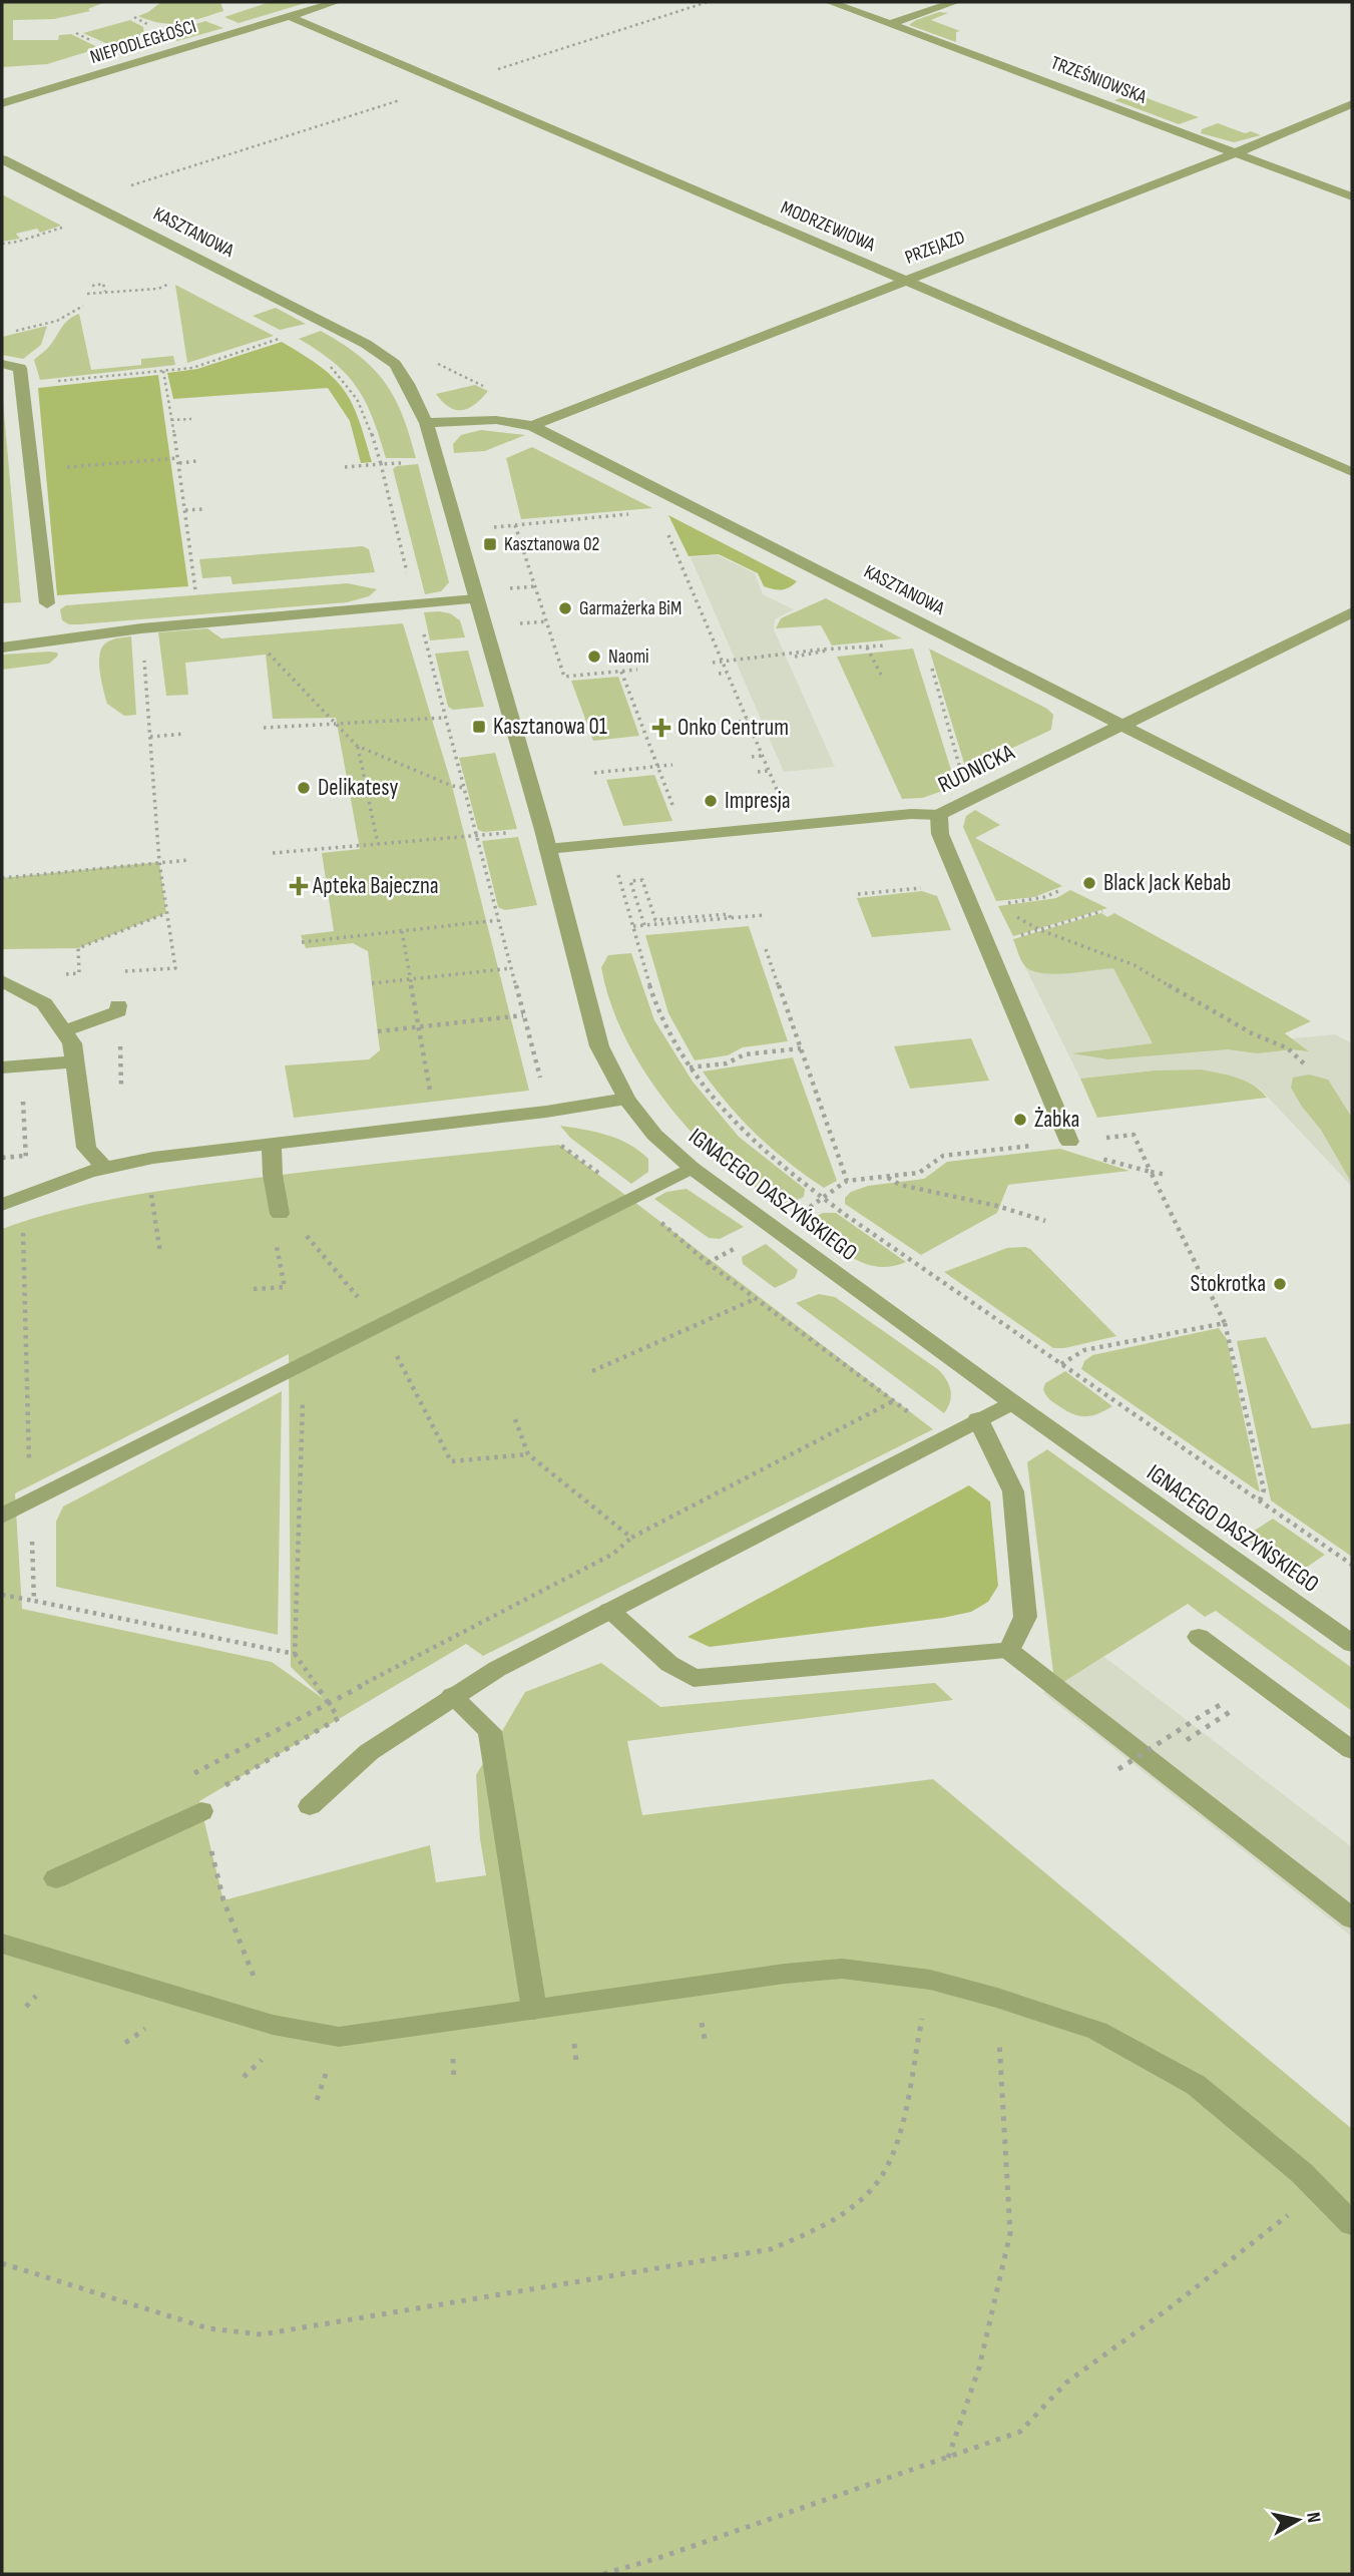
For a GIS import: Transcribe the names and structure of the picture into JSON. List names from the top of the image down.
{
  "streets": {
    "street": [
      "NIEPODLEGŁOŚCI",
      "TRZEŚNIOWSKA",
      "MODRZEWIOWA",
      "KASZTANOWA",
      "PRZEJAZD",
      "RUDNICKA",
      "IGNACEGO DASZYŃSKIEGO"
    ]
  },
  "crossings": [
    ["NIEPODLEGŁOŚCI", "MODRZEWIOWA"],
    ["TRZEŚNIOWSKA", "PRZEJAZD"],
    ["MODRZEWIOWA", "PRZEJAZD"],
    ["KASZTANOWA", "PRZEJAZD"],
    ["KASZTANOWA", "RUDNICKA"],
    ["KASZTANOWA", "IGNACEGO DASZYŃSKIEGO"]
  ],
  "places": {
    "transit": ["Kasztanowa 02", "Kasztanowa 01"],
    "other": [
      "Garmażerka BiM",
      "Naomi",
      "Delikatesy",
      "Impresja",
      "Black Jack Kebab",
      "Żabka",
      "Stokrotka"
    ],
    "health": ["Onko Centrum", "Apteka Bajeczna"]
  },
  "north": "right"
}
